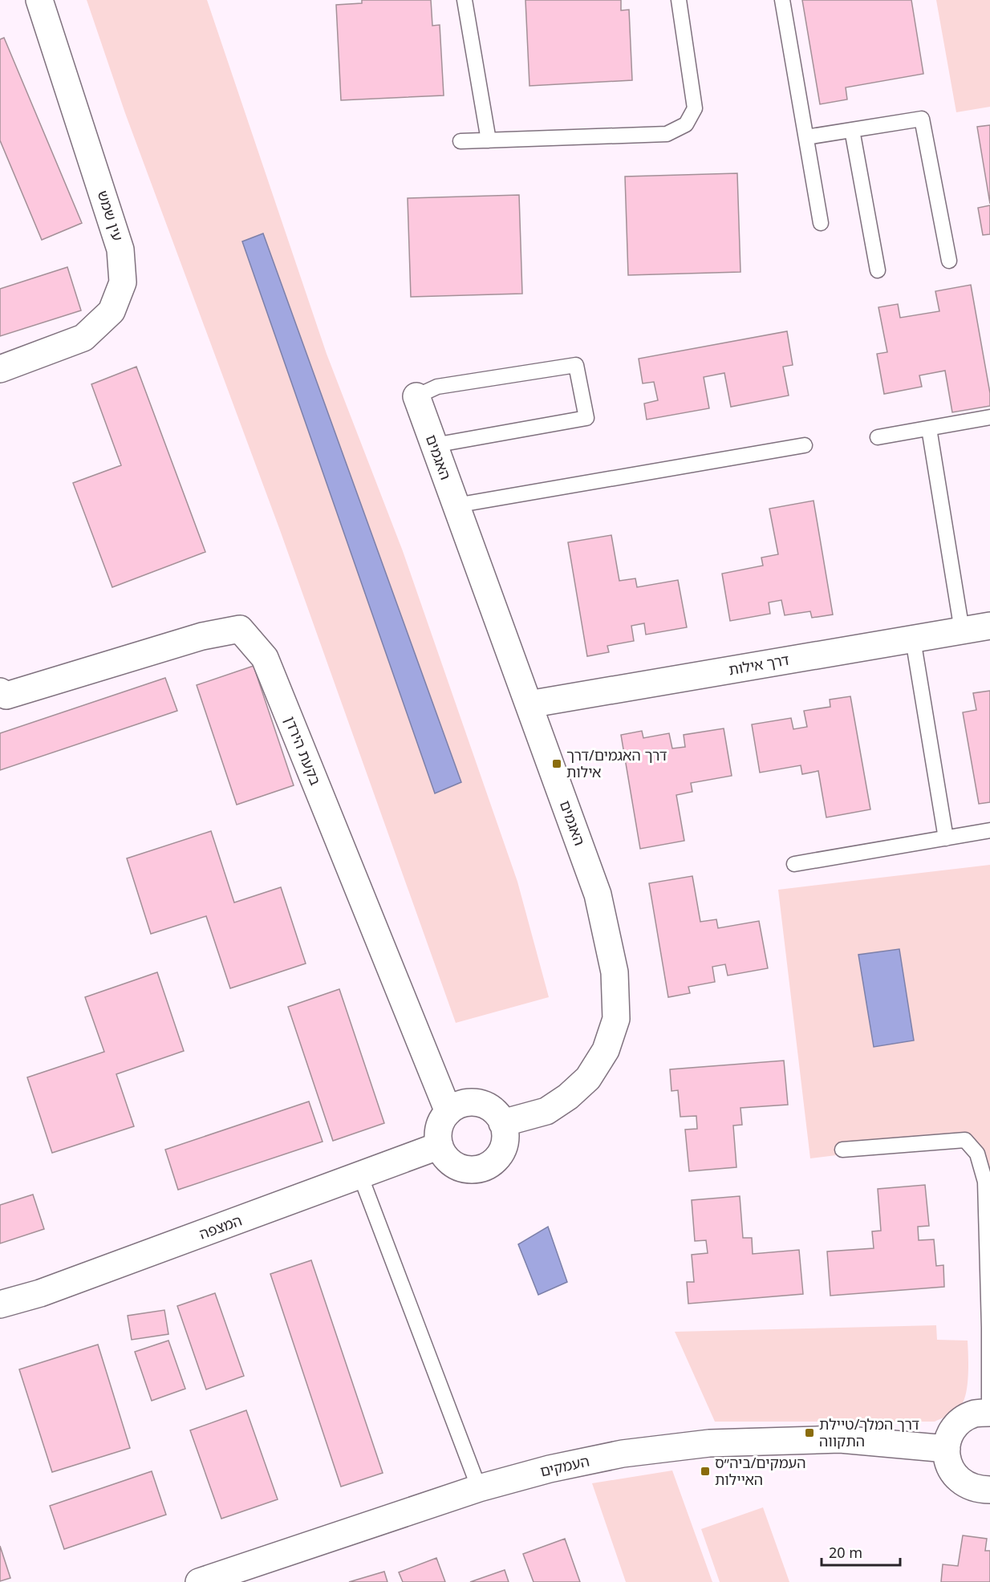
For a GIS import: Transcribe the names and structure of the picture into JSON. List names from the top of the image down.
{
  "streets": {
    "street": [
      "עין שמש",
      "האגמים",
      "דרך אילות",
      "בקעת הירדן",
      "המצפה",
      "העמקים"
    ]
  },
  "crossings": [
    ["האגמים", "דרך אילות"],
    ["האגמים", "בקעת הירדן"],
    ["האגמים", "המצפה"],
    ["בקעת הירדן", "המצפה"]
  ],
  "places": {
    "transit": ["דרך האגמים/דרך אילות", "דרך המלך/טיילת התקווה", "העמקים/ביה״ס האיילות"]
  },
  "scale_bar": "20 m"
}
